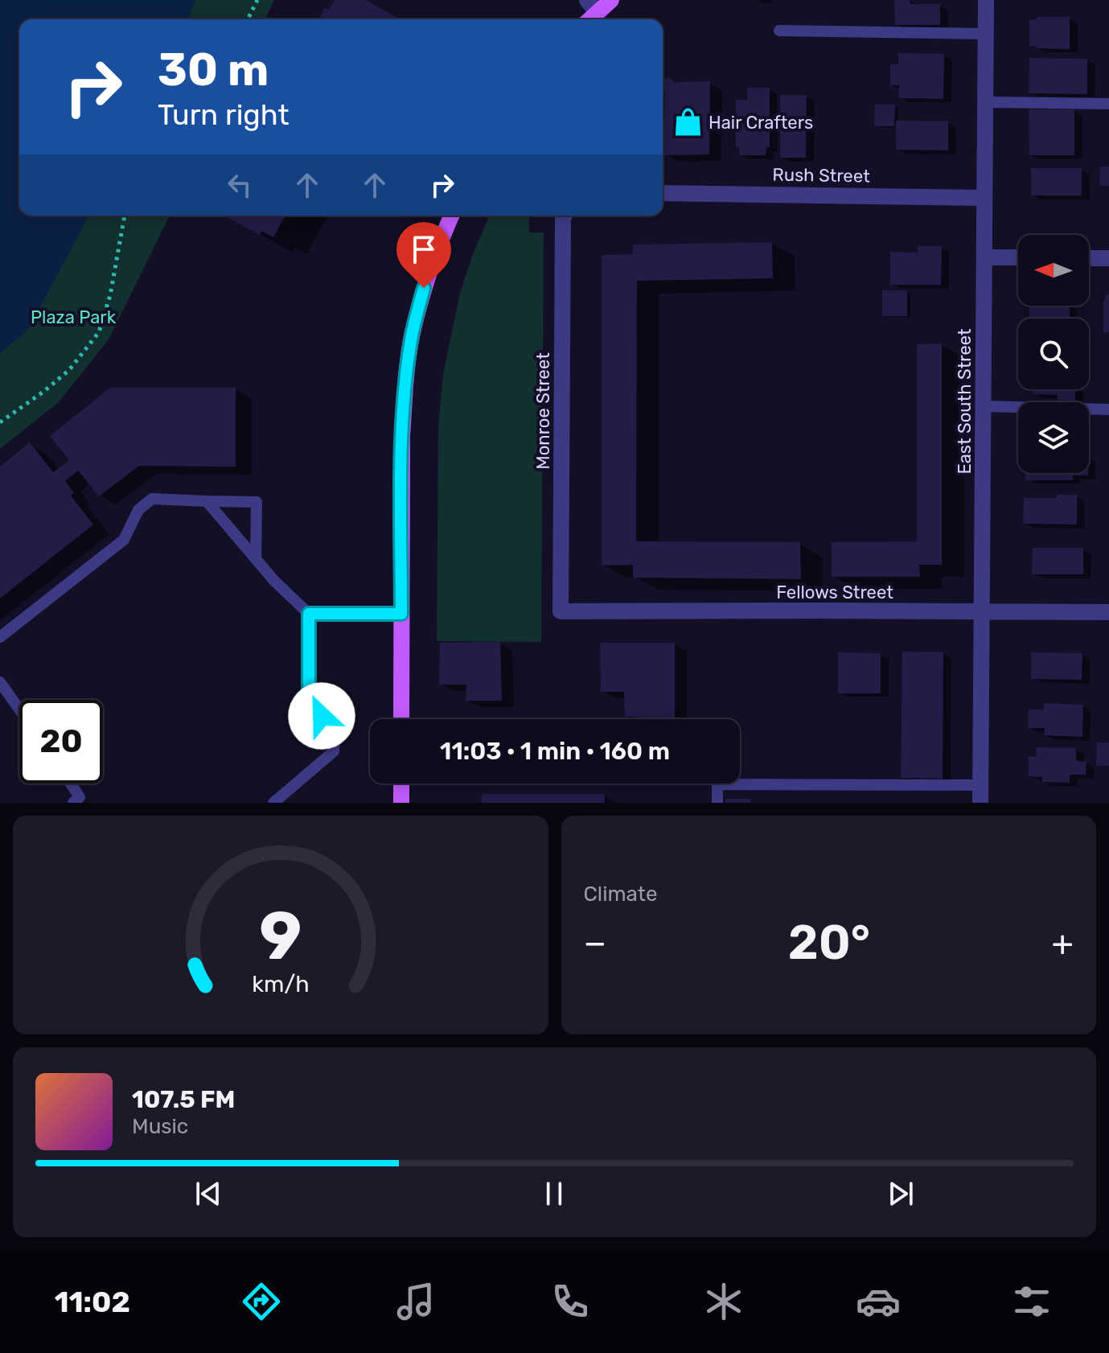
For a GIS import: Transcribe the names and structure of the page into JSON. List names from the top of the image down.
{
  "streets": {
    "street": [
      "Rush Street",
      "East South Street",
      "Monroe Street",
      "Fellows Street"
    ]
  },
  "crossings": [
    ["Rush Street", "East South Street"],
    ["East South Street", "Fellows Street"],
    ["Monroe Street", "Fellows Street"]
  ],
  "parks": ["Plaza Park"],
  "places": {
    "shop": ["Hair Crafters"]
  },
  "north": "left",
  "page": {
    "turn": ["30 m", "Turn right"],
    "limit": "20",
    "trip": "11:03 · 1 min · 160 m",
    "tile": "Climate",
    "heat": ["−", "20°", "+"],
    "song": ["107.5 FM", "Music"],
    "tabs": "11:02",
    "gauge": ["9", "km/h"]
  }
}
